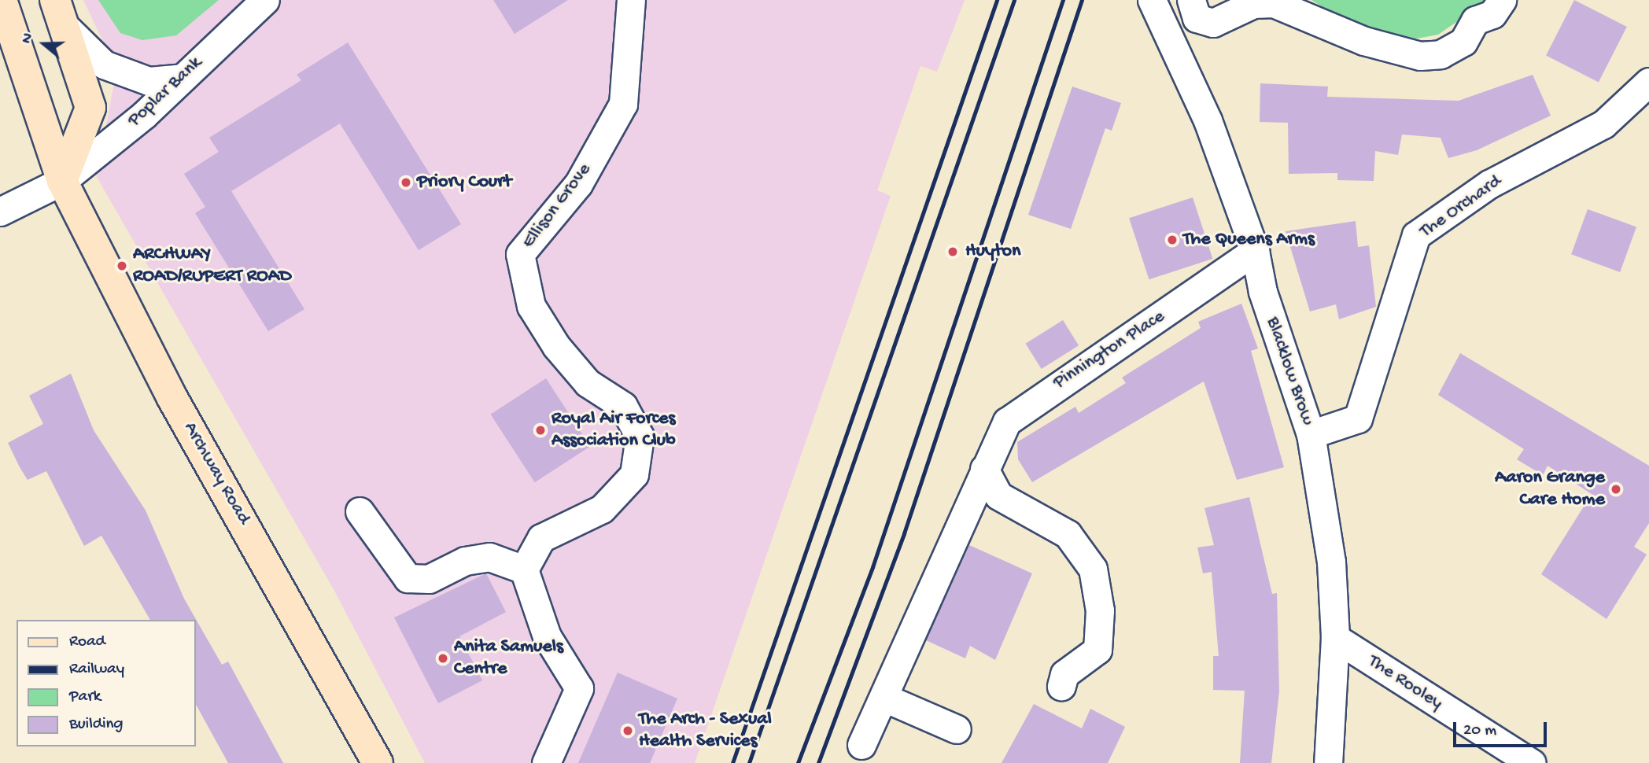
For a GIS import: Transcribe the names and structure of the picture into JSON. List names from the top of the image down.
{
  "streets": {
    "main road": ["Archway Road"],
    "street": [
      "Poplar Bank",
      "Ellison Grove",
      "The Orchard",
      "Pinnington Place",
      "Blacklow Brow",
      "The Rooley"
    ]
  },
  "crossings": [
    ["Poplar Bank", "Archway Road"],
    ["The Orchard", "Blacklow Brow"],
    ["Pinnington Place", "Blacklow Brow"],
    ["Blacklow Brow", "The Rooley"]
  ],
  "places": [
    "Priory Court",
    "The Queens Arms",
    "Huyton",
    "ARCHWAY ROAD/RUPERT ROAD",
    "Royal Air Forces Association Club",
    "Aaron Grange Care Home",
    "Anita Samuels Centre",
    "The Arch - Sexual Health Services"
  ],
  "legend": [
    "Road",
    "Railway",
    "Park",
    "Building"
  ],
  "scale_bar": "20 m",
  "north": "left"
}
